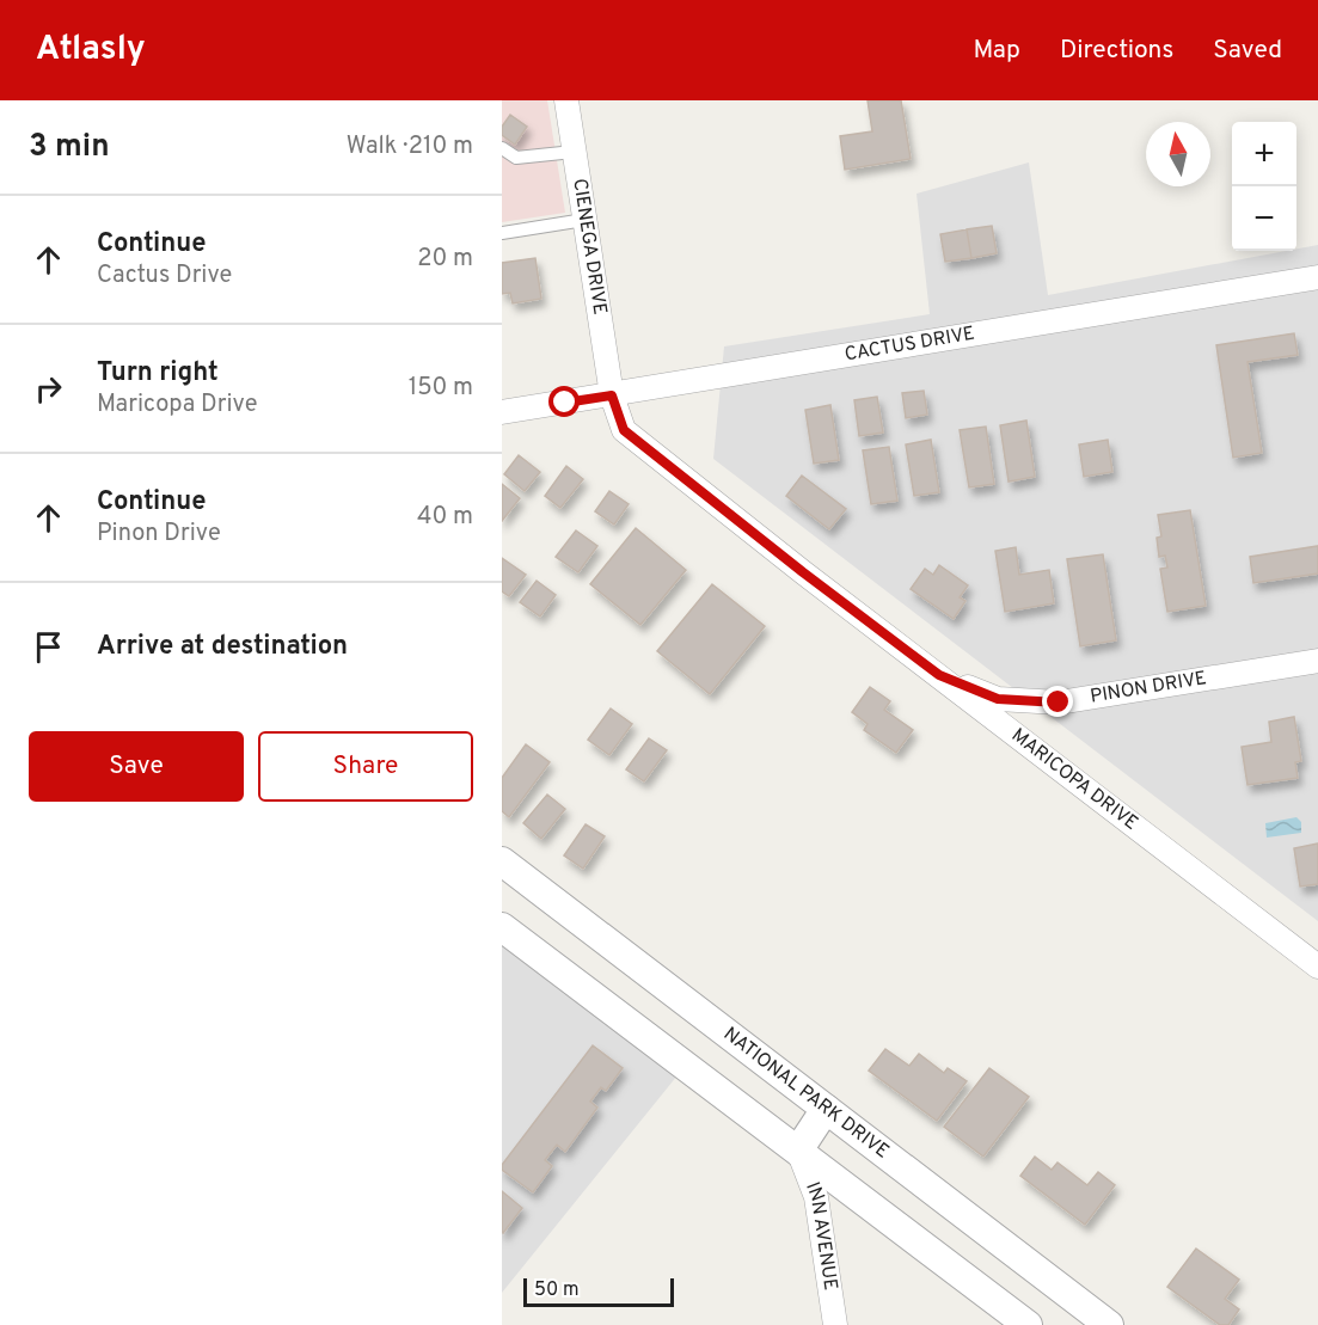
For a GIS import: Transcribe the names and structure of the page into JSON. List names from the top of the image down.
{
  "streets": {
    "street": [
      "CIENEGA DRIVE",
      "CACTUS DRIVE",
      "PINON DRIVE",
      "MARICOPA DRIVE",
      "NATIONAL PARK DRIVE",
      "INN AVENUE"
    ]
  },
  "crossings": [
    ["CIENEGA DRIVE", "CACTUS DRIVE"],
    ["CIENEGA DRIVE", "MARICOPA DRIVE"],
    ["CACTUS DRIVE", "MARICOPA DRIVE"],
    ["PINON DRIVE", "MARICOPA DRIVE"]
  ],
  "scale_bar": "50 m",
  "north": "top",
  "page": {
    "header": "Atlasly",
    "nav": ["Map", "Directions", "Saved"],
    "heading": ["3 min", "Walk · 210 m"],
    "map_buttons": ["+", "−"],
    "list": [
      ["Continue", "Cactus Drive", "20 m"],
      ["Turn right", "Maricopa Drive", "150 m"],
      ["Continue", "Pinon Drive", "40 m"],
      "Arrive at destination"
    ],
    "buttons": ["Save", "Share"],
    "scale": "50 m"
  }
}
